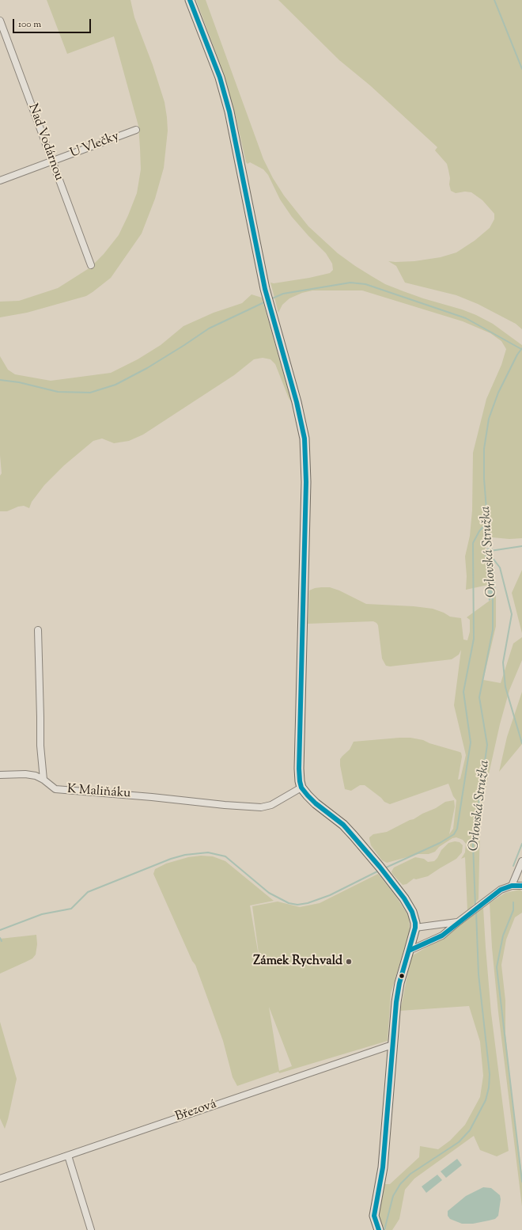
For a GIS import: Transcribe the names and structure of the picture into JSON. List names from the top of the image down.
{
  "streets": {
    "street": [
      "Nad Vodárnou",
      "U Vlečky",
      "K Maliňáku",
      "Březová"
    ]
  },
  "crossings": [
    ["Nad Vodárnou", "U Vlečky"]
  ],
  "water": ["Orlovská Stružka"],
  "places": ["Zámek Rychvald"],
  "scale_bar": "100 m"
}
